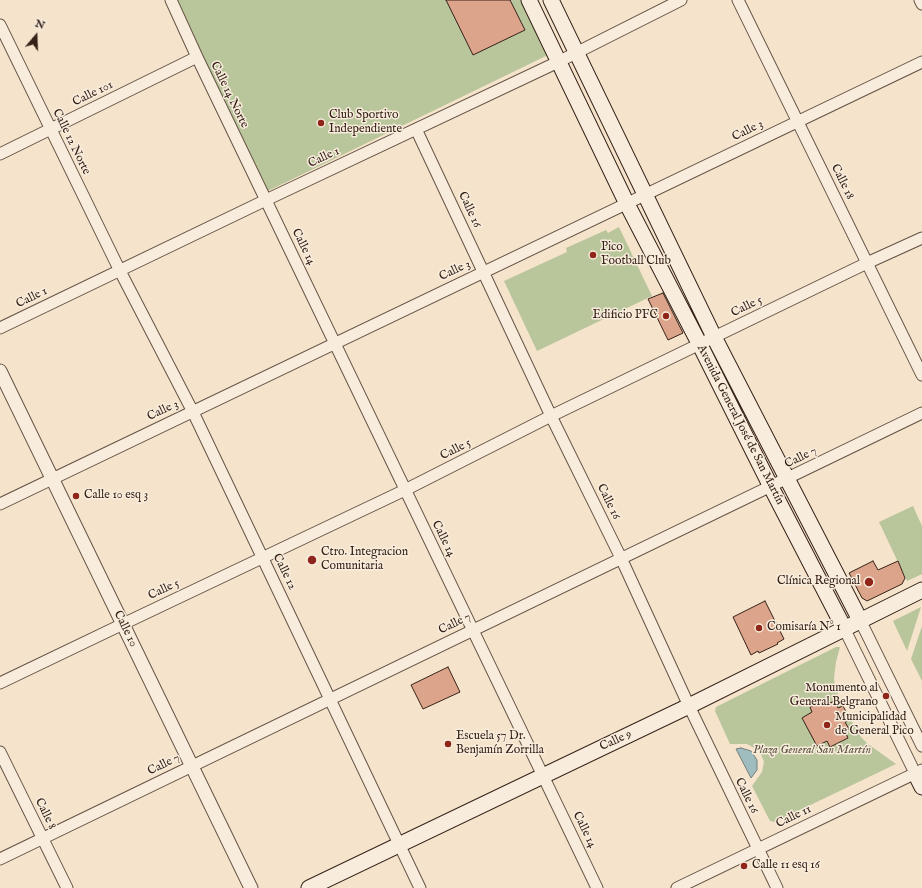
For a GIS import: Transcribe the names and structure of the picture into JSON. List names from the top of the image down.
{
  "streets": {
    "main road": ["Avenida General José de San Martín", "Calle 9"],
    "street": [
      "Calle 101",
      "Calle 14 Norte",
      "Calle 3",
      "Calle 12 Norte",
      "Calle 1",
      "Calle 18",
      "Calle 16",
      "Calle 14",
      "Calle 5",
      "Calle 7",
      "Calle 12",
      "Calle 10",
      "Calle 8",
      "Calle 11"
    ]
  },
  "crossings": [
    ["Calle 101", "Calle 14 Norte"],
    ["Calle 101", "Calle 12 Norte"],
    ["Calle 14 Norte", "Calle 1"],
    ["Calle 14 Norte", "Calle 14"],
    ["Calle 3", "Calle 18"],
    ["Calle 3", "Calle 16"],
    ["Calle 3", "Calle 14"],
    ["Calle 3", "Avenida General José de San Martín"],
    ["Calle 3", "Calle 12"],
    ["Calle 3", "Calle 10"],
    ["Calle 12 Norte", "Calle 1"],
    ["Calle 12 Norte", "Calle 12"],
    ["Calle 1", "Calle 16"],
    ["Calle 1", "Calle 14"],
    ["Calle 1", "Avenida General José de San Martín"],
    ["Calle 1", "Calle 12"],
    ["Calle 18", "Calle 5"],
    ["Calle 16", "Calle 5"],
    ["Calle 16", "Calle 7"],
    ["Calle 16", "Calle 9"],
    ["Calle 16", "Calle 11"],
    ["Calle 14", "Calle 5"],
    ["Calle 14", "Calle 7"],
    ["Calle 14", "Calle 9"],
    ["Calle 5", "Avenida General José de San Martín"],
    ["Calle 5", "Calle 12"],
    ["Calle 5", "Calle 10"],
    ["Avenida General José de San Martín", "Calle 7"],
    ["Avenida General José de San Martín", "Calle 9"],
    ["Avenida General José de San Martín", "Calle 11"],
    ["Calle 7", "Calle 12"],
    ["Calle 7", "Calle 10"],
    ["Calle 7", "Calle 8"],
    ["Calle 12", "Calle 9"]
  ],
  "parks": ["Plaza General San Martín"],
  "places": [
    "Club Sportivo Independiente",
    "Pico Football Club",
    "Edificio PFC",
    "Calle 10 esq 3",
    "Ctro. Integracion Comunitaria",
    "Clínica Regional",
    "Comisaría N° 1",
    "Monumento al General Belgrano",
    "Municipalidad de General Pico",
    "Escuela 57 Dr. Benjamín Zorrilla",
    "Calle 11 esq 16"
  ],
  "north": "top"
}
